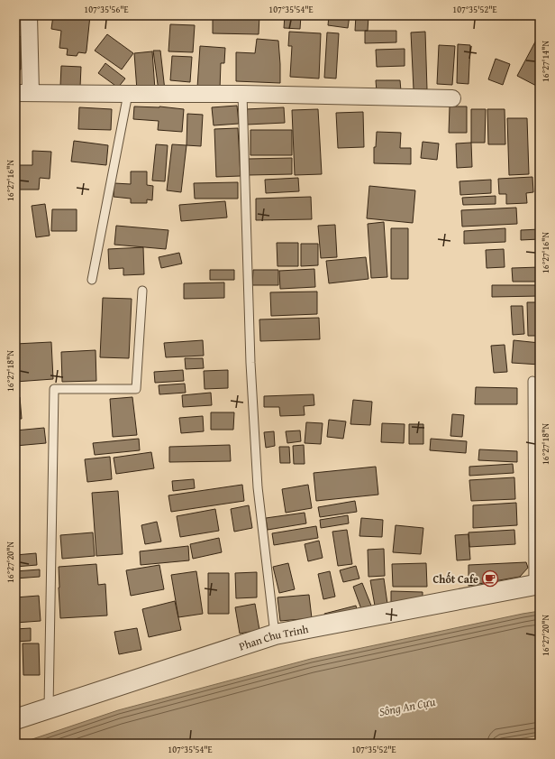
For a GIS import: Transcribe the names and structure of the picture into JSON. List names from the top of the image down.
{
  "streets": {
    "street": ["Phan Chu Trinh"]
  },
  "water": ["Sông An Cựu"],
  "places": {
    "cafe": ["Chốt Cafe"]
  },
  "coordinates": [
    "107°35'56\"E",
    "107°35'54\"E",
    "107°35'52\"E",
    "16°27'14\"N",
    "16°27'16\"N",
    "16°27'18\"N",
    "16°27'20\"N"
  ]
}
